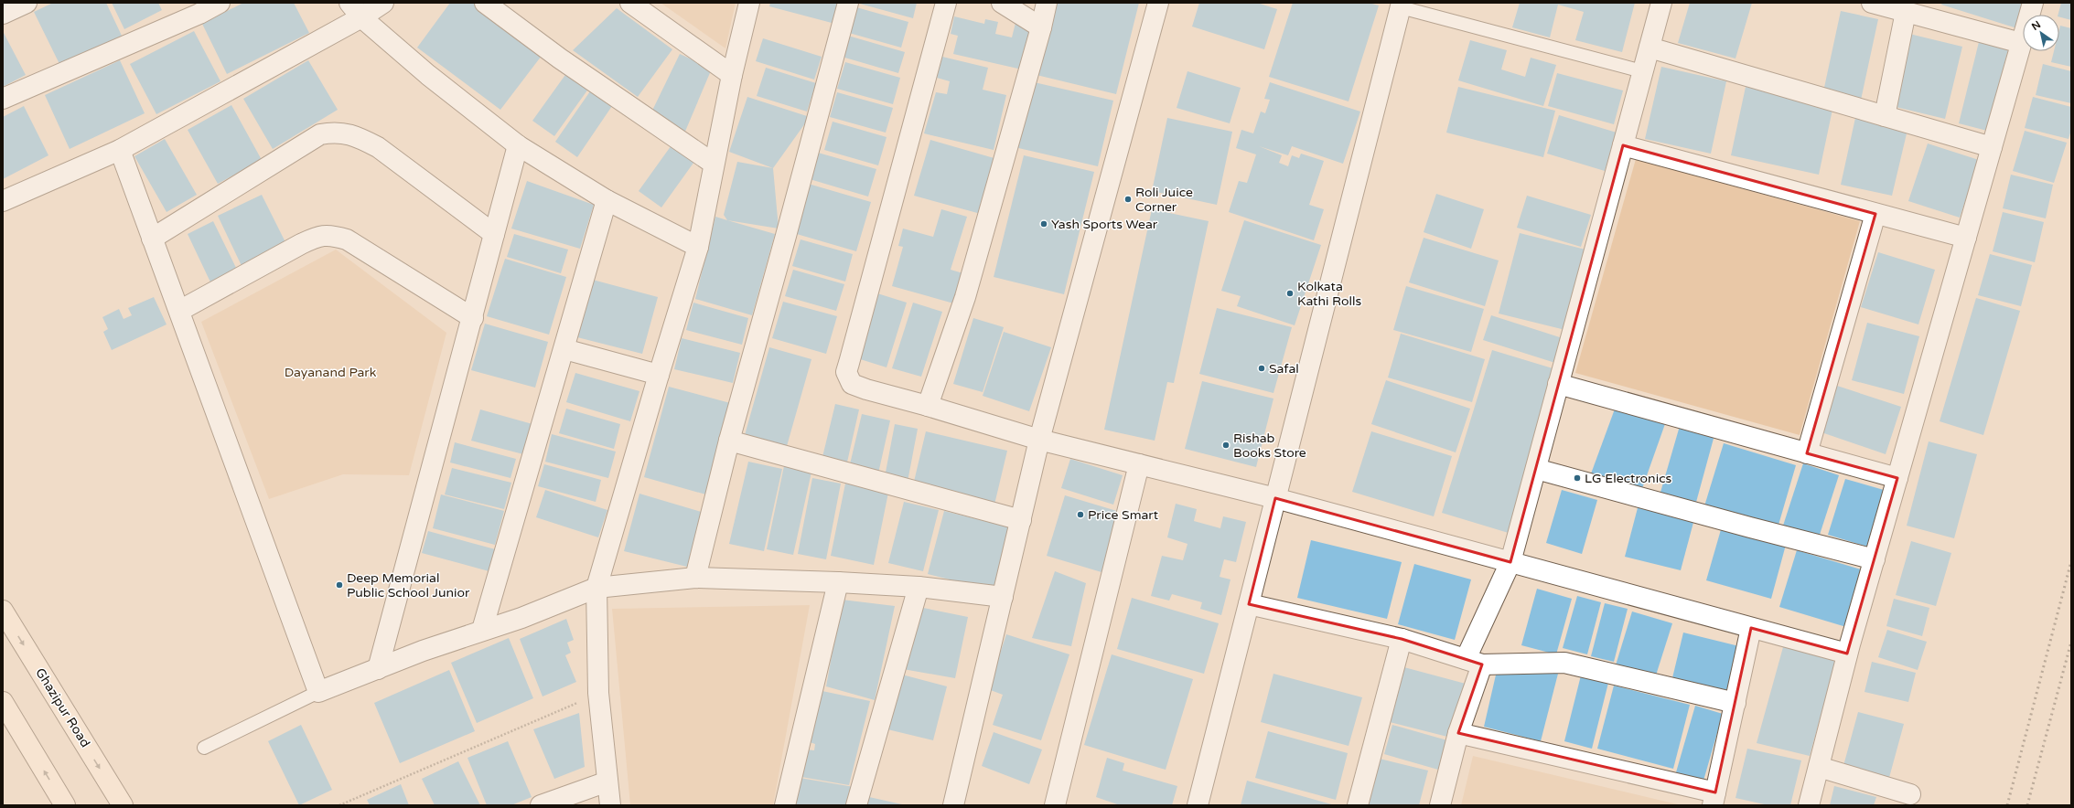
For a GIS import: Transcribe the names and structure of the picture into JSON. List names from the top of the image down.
{
  "streets": {
    "main road": ["Ghazipur Road"]
  },
  "parks": ["Dayanand Park"],
  "places": [
    "Roli Juice Corner",
    "Yash Sports Wear",
    "Kolkata Kathi Rolls",
    "Safal",
    "Rishab Books Store",
    "LG Electronics",
    "Price Smart",
    "Deep Memorial Public School Junior"
  ],
  "north": "top left"
}
